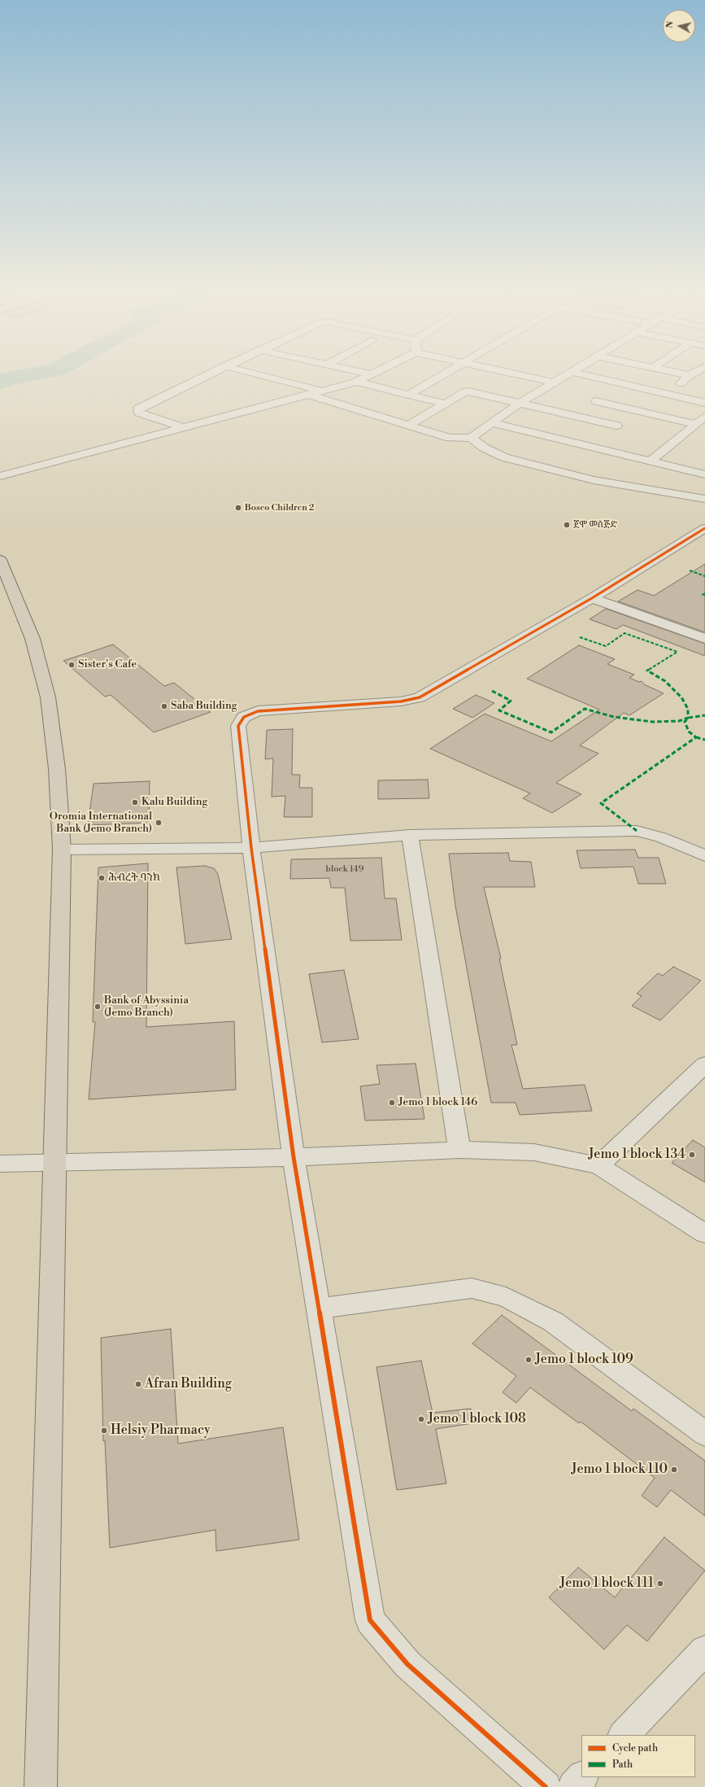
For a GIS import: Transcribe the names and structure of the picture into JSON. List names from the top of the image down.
{
  "places": [
    "Bosco Children 2",
    "ጀሞ መስጅድ",
    "Sister's Cafe",
    "Saba Building",
    "Kalu Building",
    "Oromia International Bank (Jemo Branch)",
    "ሕብረት ባንክ",
    "Bank of Abyssinia (Jemo Branch)",
    "Jemo 1 block 146",
    "Jemo 1 block 134",
    "Jemo 1 block 109",
    "Afran Building",
    "Jemo 1 block 108",
    "Helsiy Pharmacy",
    "Jemo 1 block 110",
    "Jemo 1 block 111"
  ],
  "house_numbers": ["block 149"],
  "legend": ["Cycle path", "Path"],
  "north": "left"
}
